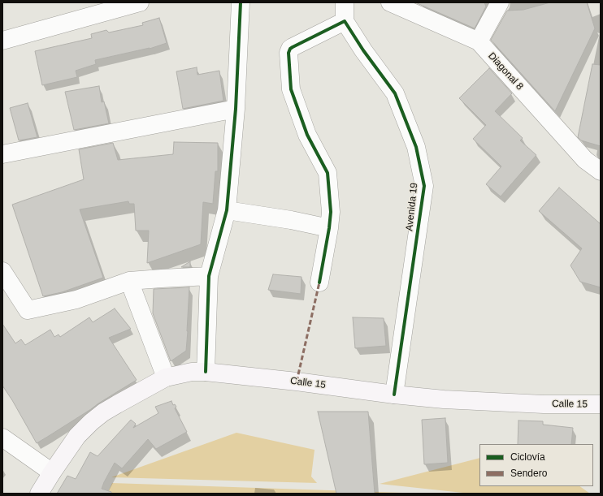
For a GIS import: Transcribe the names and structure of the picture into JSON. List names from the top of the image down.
{
  "streets": {
    "main road": ["Calle 15"],
    "street": ["Diagonal 8", "Avenida 19"]
  },
  "crossings": [
    ["Avenida 19", "Calle 15"]
  ],
  "legend": ["Ciclovía", "Sendero"]
}
